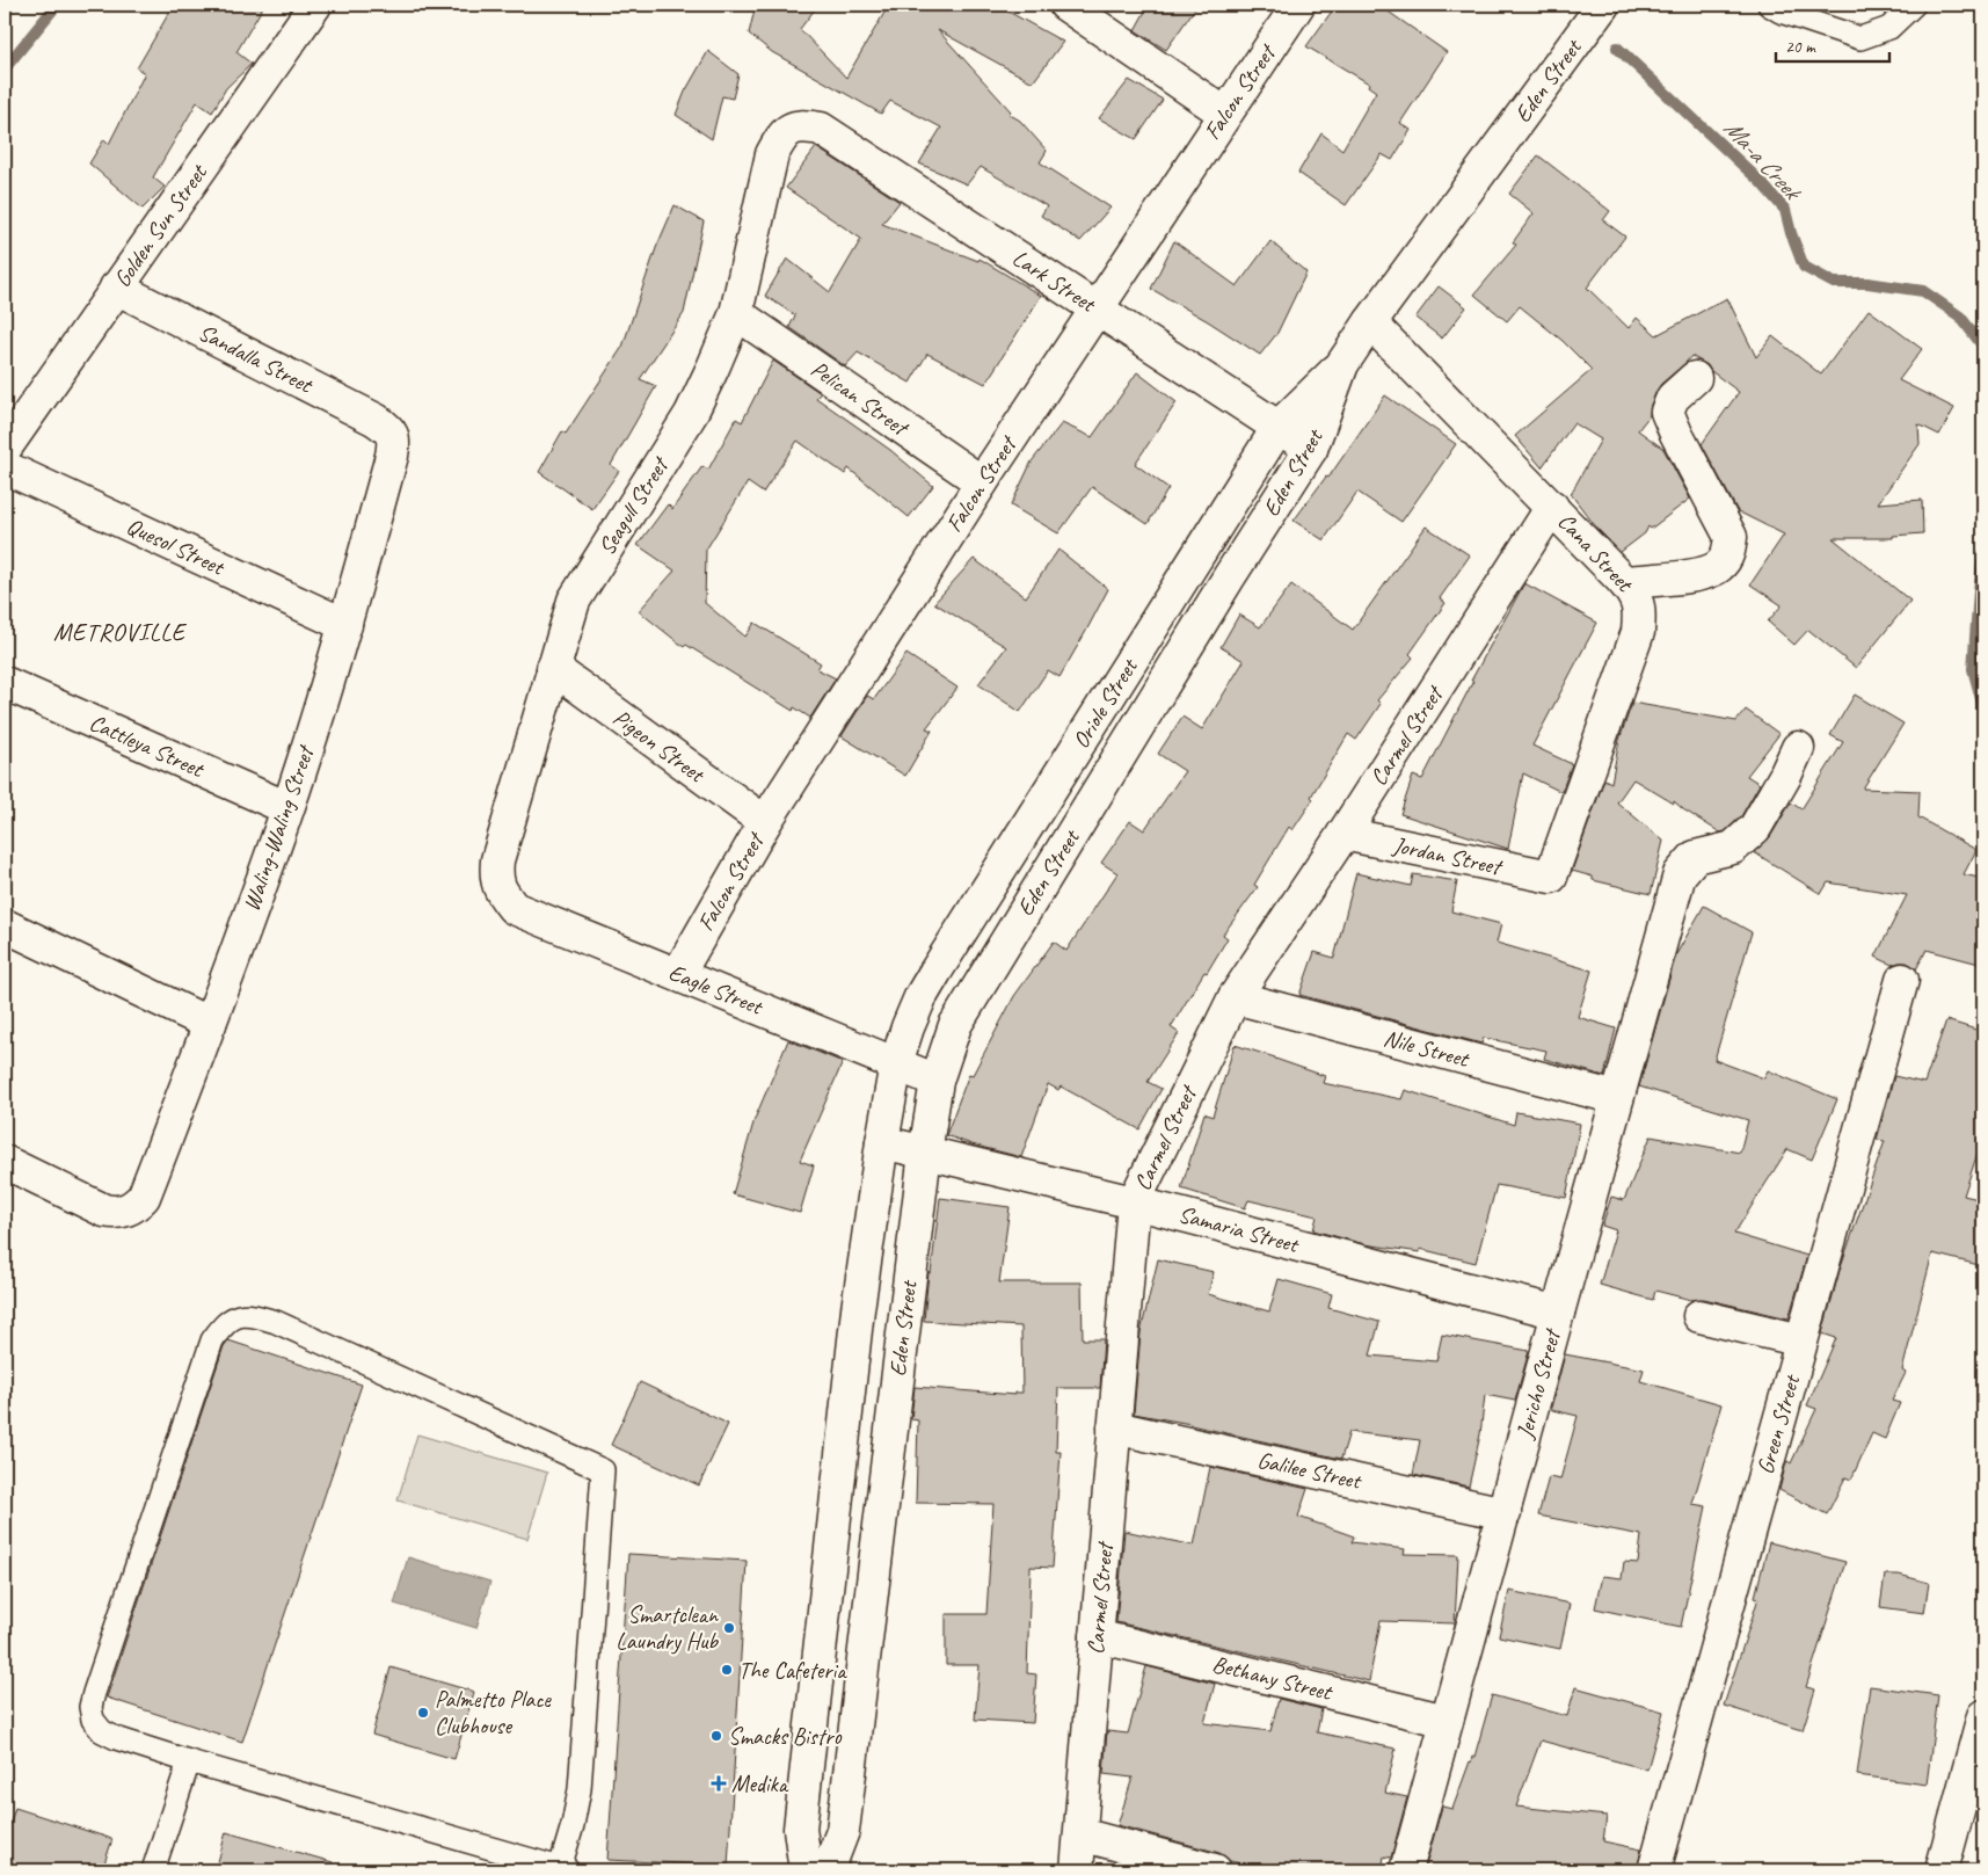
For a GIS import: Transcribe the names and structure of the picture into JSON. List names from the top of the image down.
{
  "streets": {
    "street": [
      "Eden Street",
      "Falcon Street",
      "Golden Sun Street",
      "Lark Street",
      "Sandalla Street",
      "Pelican Street",
      "Seagull Street",
      "Quesol Street",
      "Cana Street",
      "Oriole Street",
      "Carmel Street",
      "Cattleya Street",
      "Pigeon Street",
      "Waling-Waling Street",
      "Jordan Street",
      "Eagle Street",
      "Nile Street",
      "Samaria Street",
      "Jericho Street",
      "Green Street",
      "Galilee Street",
      "Bethany Street"
    ]
  },
  "crossings": [
    ["Eden Street", "Lark Street"],
    ["Eden Street", "Cana Street"],
    ["Eden Street", "Oriole Street"],
    ["Eden Street", "Eagle Street"],
    ["Eden Street", "Samaria Street"],
    ["Falcon Street", "Lark Street"],
    ["Falcon Street", "Pelican Street"],
    ["Falcon Street", "Pigeon Street"],
    ["Falcon Street", "Eagle Street"],
    ["Golden Sun Street", "Sandalla Street"],
    ["Lark Street", "Seagull Street"],
    ["Lark Street", "Oriole Street"],
    ["Sandalla Street", "Waling-Waling Street"],
    ["Pelican Street", "Seagull Street"],
    ["Seagull Street", "Pigeon Street"],
    ["Seagull Street", "Eagle Street"],
    ["Quesol Street", "Waling-Waling Street"],
    ["Cana Street", "Carmel Street"],
    ["Cana Street", "Jordan Street"],
    ["Oriole Street", "Eagle Street"],
    ["Carmel Street", "Jordan Street"],
    ["Carmel Street", "Nile Street"],
    ["Carmel Street", "Samaria Street"],
    ["Carmel Street", "Galilee Street"],
    ["Carmel Street", "Bethany Street"],
    ["Cattleya Street", "Waling-Waling Street"],
    ["Nile Street", "Jericho Street"],
    ["Samaria Street", "Jericho Street"],
    ["Jericho Street", "Galilee Street"],
    ["Jericho Street", "Bethany Street"]
  ],
  "districts": ["METROVILLE"],
  "water": ["Ma-a Creek"],
  "places": {
    "other": [
      "Smartclean Laundry Hub",
      "The Cafeteria",
      "Palmetto Place Clubhouse",
      "Smacks Bistro"
    ],
    "health": ["Medika"]
  },
  "scale_bar": "20 m"
}
